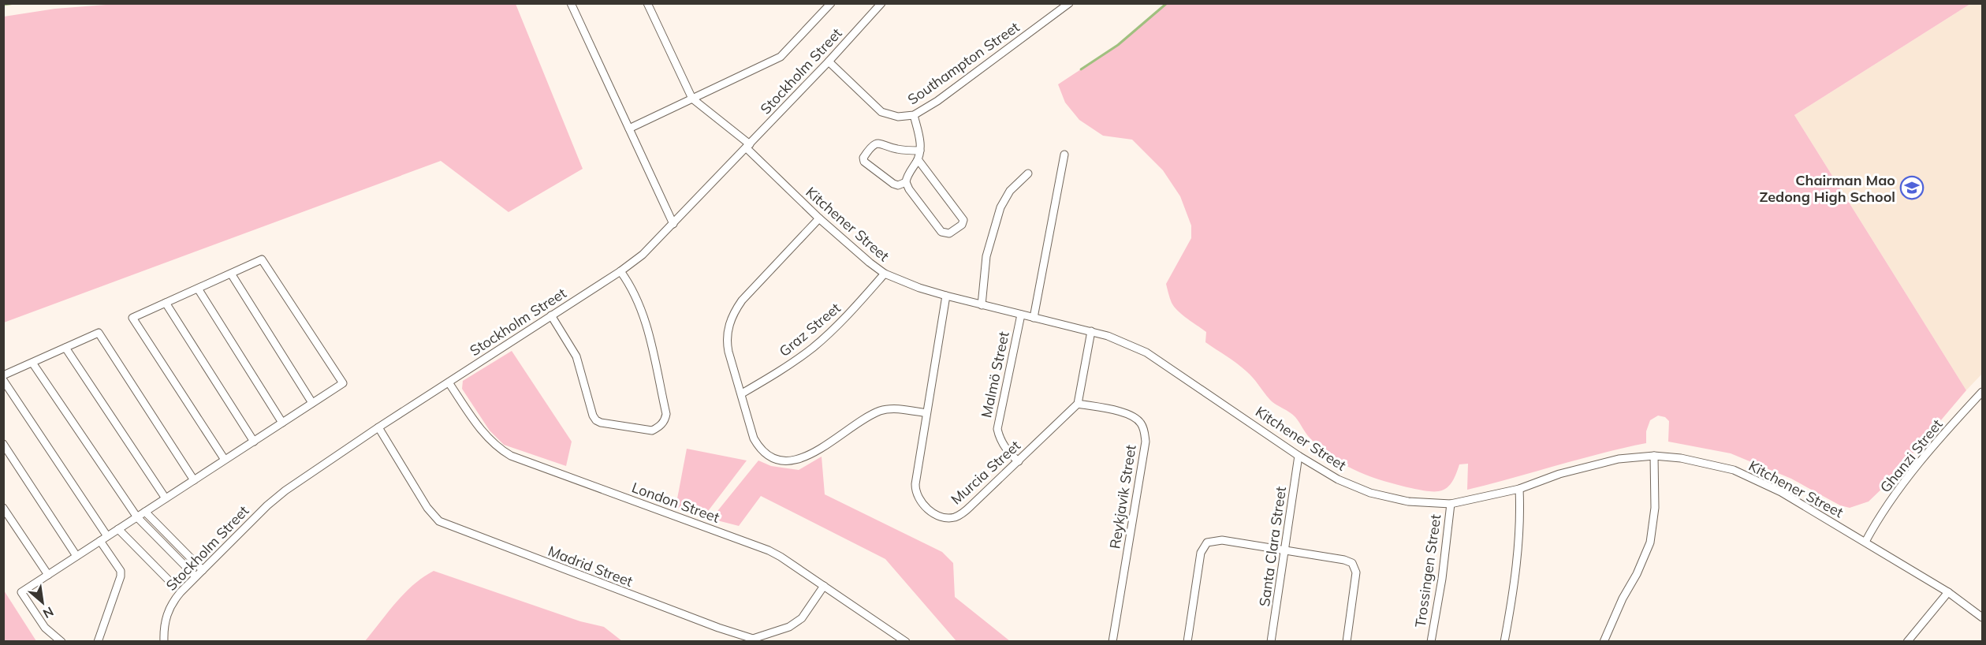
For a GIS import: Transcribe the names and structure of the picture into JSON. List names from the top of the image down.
{
  "streets": {
    "street": [
      "Southampton Street",
      "Stockholm Street",
      "Kitchener Street",
      "Graz Street",
      "Malmö Street",
      "Ghanzi Street",
      "Murcia Street",
      "Reykjavik Street",
      "London Street",
      "Santa Clara Street",
      "Madrid Street",
      "Trossingen Street"
    ]
  },
  "crossings": [
    ["Southampton Street", "Stockholm Street"],
    ["Stockholm Street", "Kitchener Street"],
    ["Stockholm Street", "London Street"],
    ["Stockholm Street", "Madrid Street"],
    ["Kitchener Street", "Graz Street"],
    ["Kitchener Street", "Malmö Street"],
    ["Kitchener Street", "Ghanzi Street"],
    ["Kitchener Street", "Murcia Street"],
    ["Kitchener Street", "Santa Clara Street"],
    ["Kitchener Street", "Trossingen Street"],
    ["Malmö Street", "Murcia Street"],
    ["Murcia Street", "Reykjavik Street"],
    ["London Street", "Madrid Street"]
  ],
  "places": {
    "school or university": ["Chairman Mao Zedong High School"]
  },
  "north": "bottom right"
}
